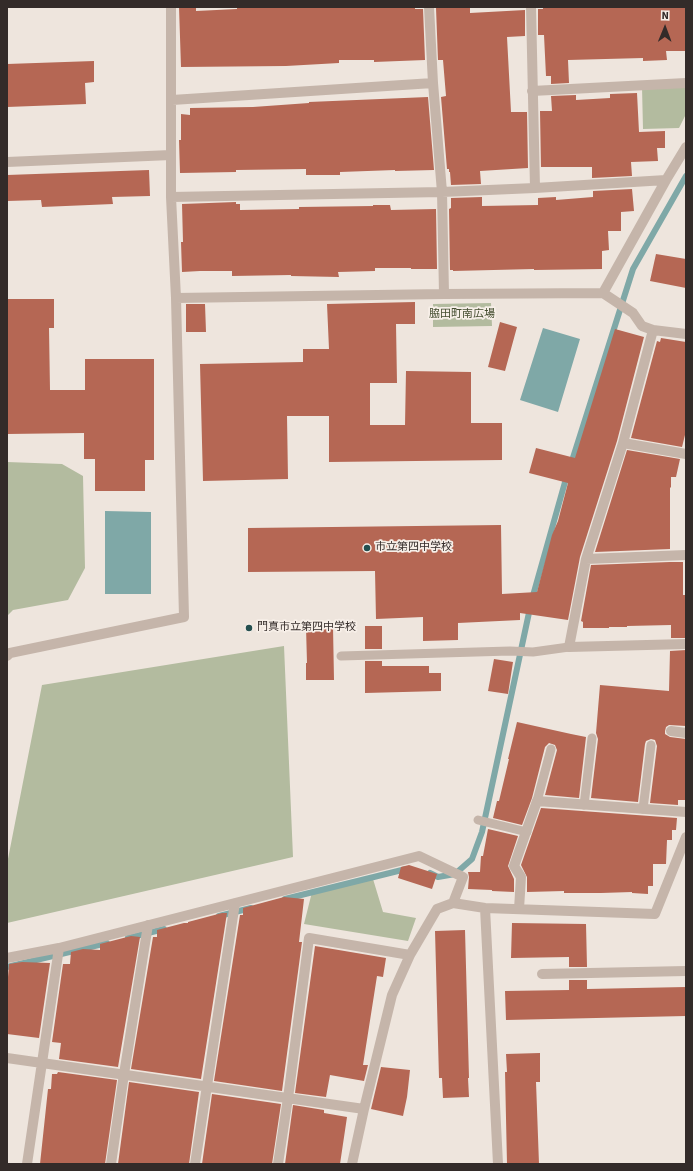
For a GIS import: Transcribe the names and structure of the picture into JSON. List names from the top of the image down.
{
  "parks": ["脇田町南広場"],
  "places": ["市立第四中学校", "門真市立第四中学校"],
  "north": "top"
}
